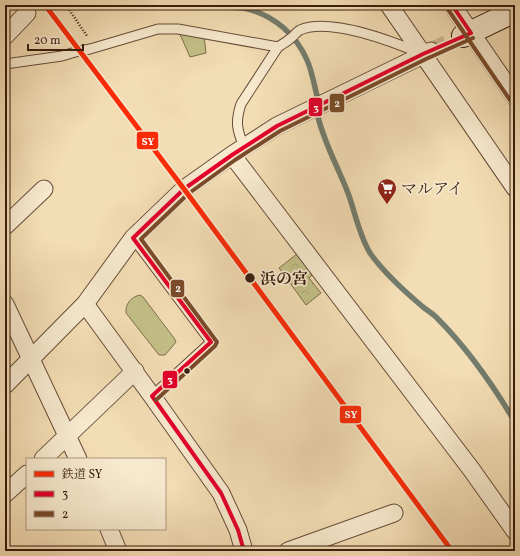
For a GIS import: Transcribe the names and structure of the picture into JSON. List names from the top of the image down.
{
  "places": {
    "supermarket": ["マルアイ"],
    "other": ["浜の宮"]
  },
  "lines": ["rail line SY", "transit line 3", "transit line 2"],
  "legend": ["鉄道 SY", "3", "2"],
  "scale_bar": "20 m"
}
